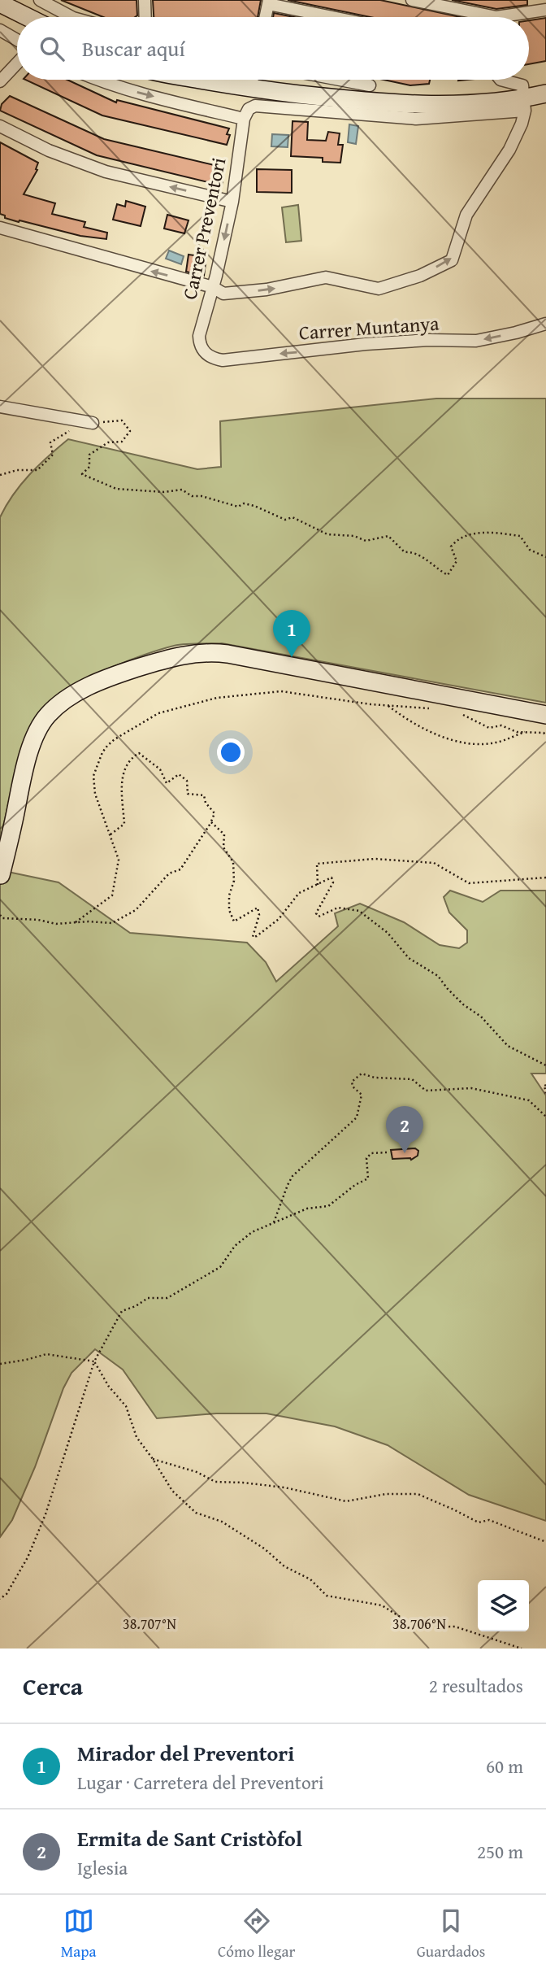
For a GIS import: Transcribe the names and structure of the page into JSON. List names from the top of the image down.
{
  "streets": {
    "street": ["Carrer Preventori", "Carrer Muntanya"]
  },
  "crossings": [
    ["Carrer Preventori", "Carrer Muntanya"]
  ],
  "one_way": ["Carrer Preventori", "Carrer Muntanya"],
  "page": {
    "search": "Buscar aquí",
    "pins": ["1", "2"],
    "heading": ["Cerca", "2 resultados"],
    "list": [
      {
        "mark": "1",
        "name": "Mirador del Preventori",
        "note": "Lugar · Carretera del Preventori",
        "value": "60 m"
      },
      {
        "mark": "2",
        "name": "Ermita de Sant Cristòfol",
        "note": "Iglesia",
        "value": "250 m"
      }
    ],
    "nav": ["Mapa", "Cómo llegar", "Guardados"]
  },
  "coordinates": ["38.707°N", "38.706°N"]
}
